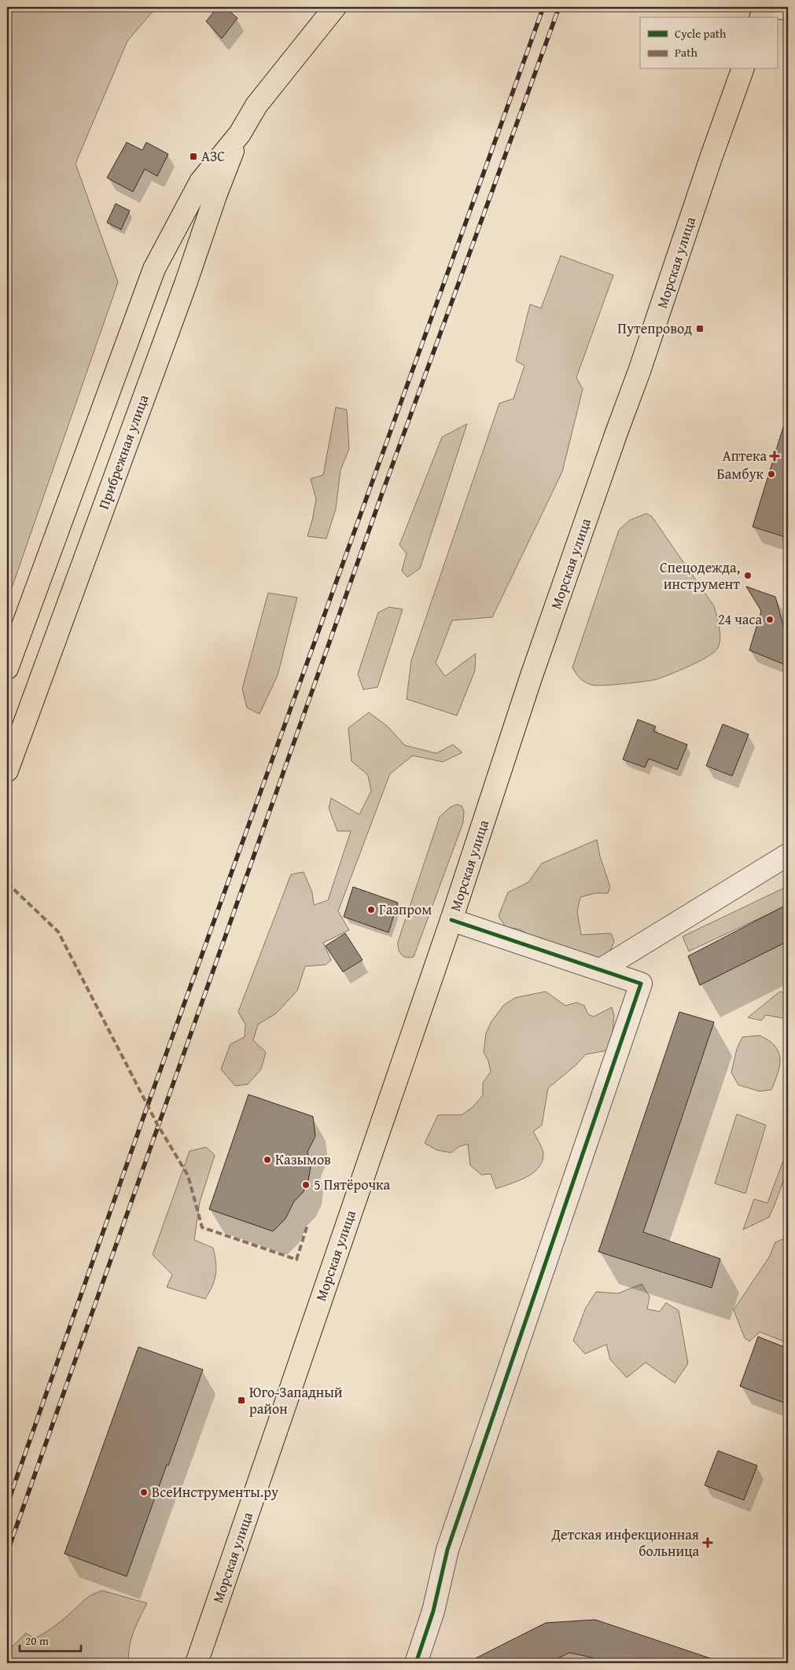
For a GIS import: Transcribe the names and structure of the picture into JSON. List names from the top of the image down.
{
  "streets": {
    "main road": ["Морская улица", "Прибрежная улица"]
  },
  "places": {
    "transit": ["АЗС", "Путепровод", "Юго-Западный район"],
    "health": ["Аптека", "Детская инфекционная больница"],
    "other": [
      "Бамбук",
      "Спецодежда, инструмент",
      "24 часа",
      "Газпром",
      "Казымов",
      "5 Пятёрочка",
      "ВсеИнструменты.ру"
    ]
  },
  "legend": ["Cycle path", "Path"],
  "scale_bar": "20 m"
}
